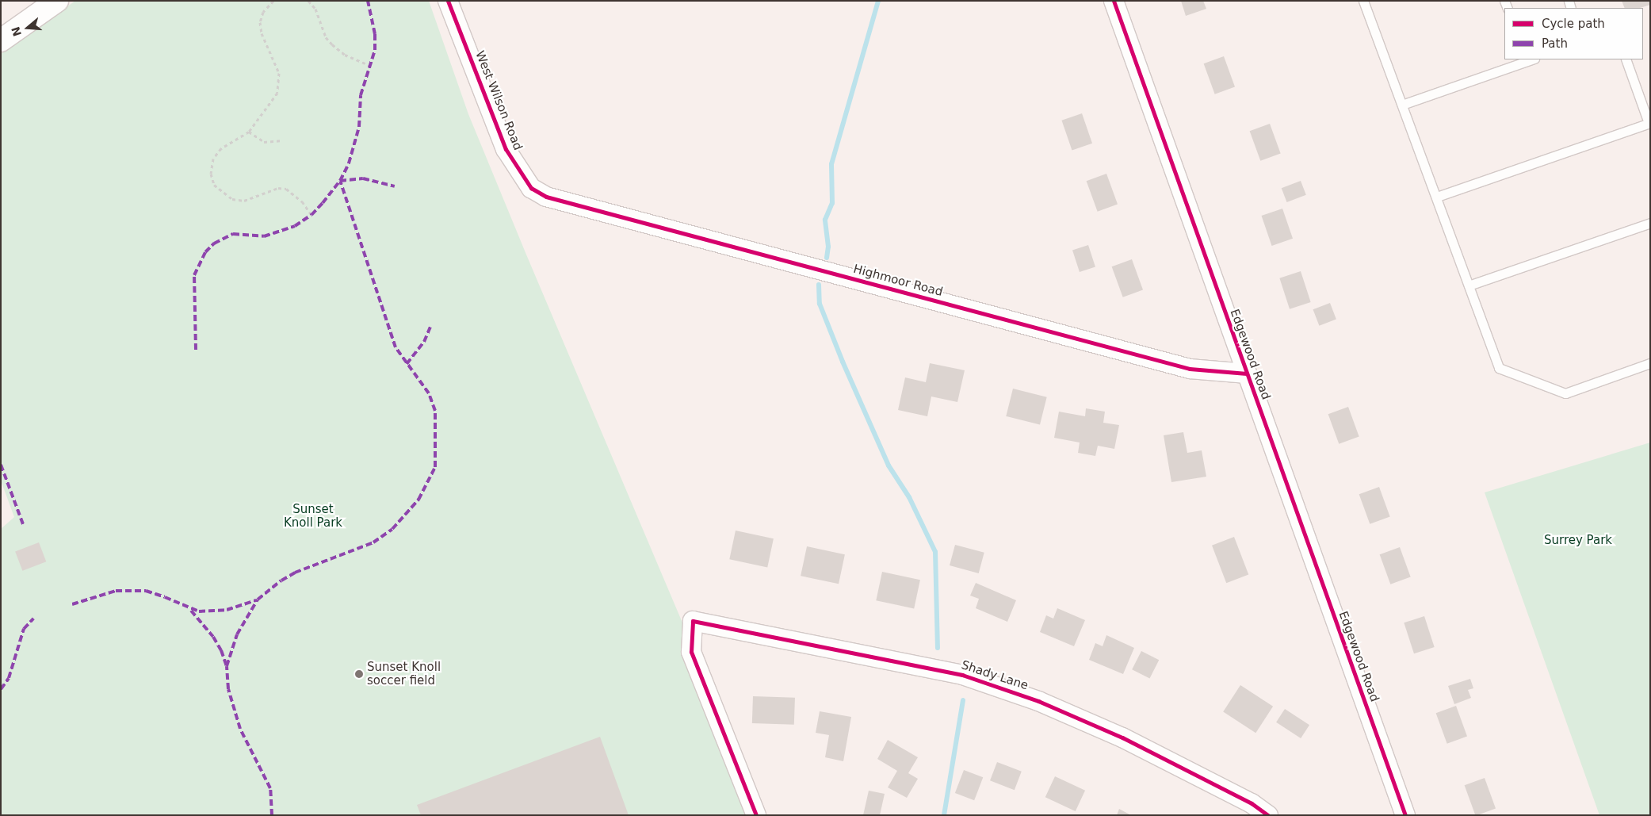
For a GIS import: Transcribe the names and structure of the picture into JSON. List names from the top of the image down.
{
  "streets": {
    "street": [
      "West Wilson Road",
      "Highmoor Road",
      "Edgewood Road",
      "Shady Lane"
    ]
  },
  "crossings": [
    ["West Wilson Road", "Highmoor Road"],
    ["Highmoor Road", "Edgewood Road"]
  ],
  "parks": ["Sunset Knoll Park", "Surrey Park"],
  "places": ["Sunset Knoll soccer field"],
  "legend": ["Cycle path", "Path"],
  "north": "left"
}
